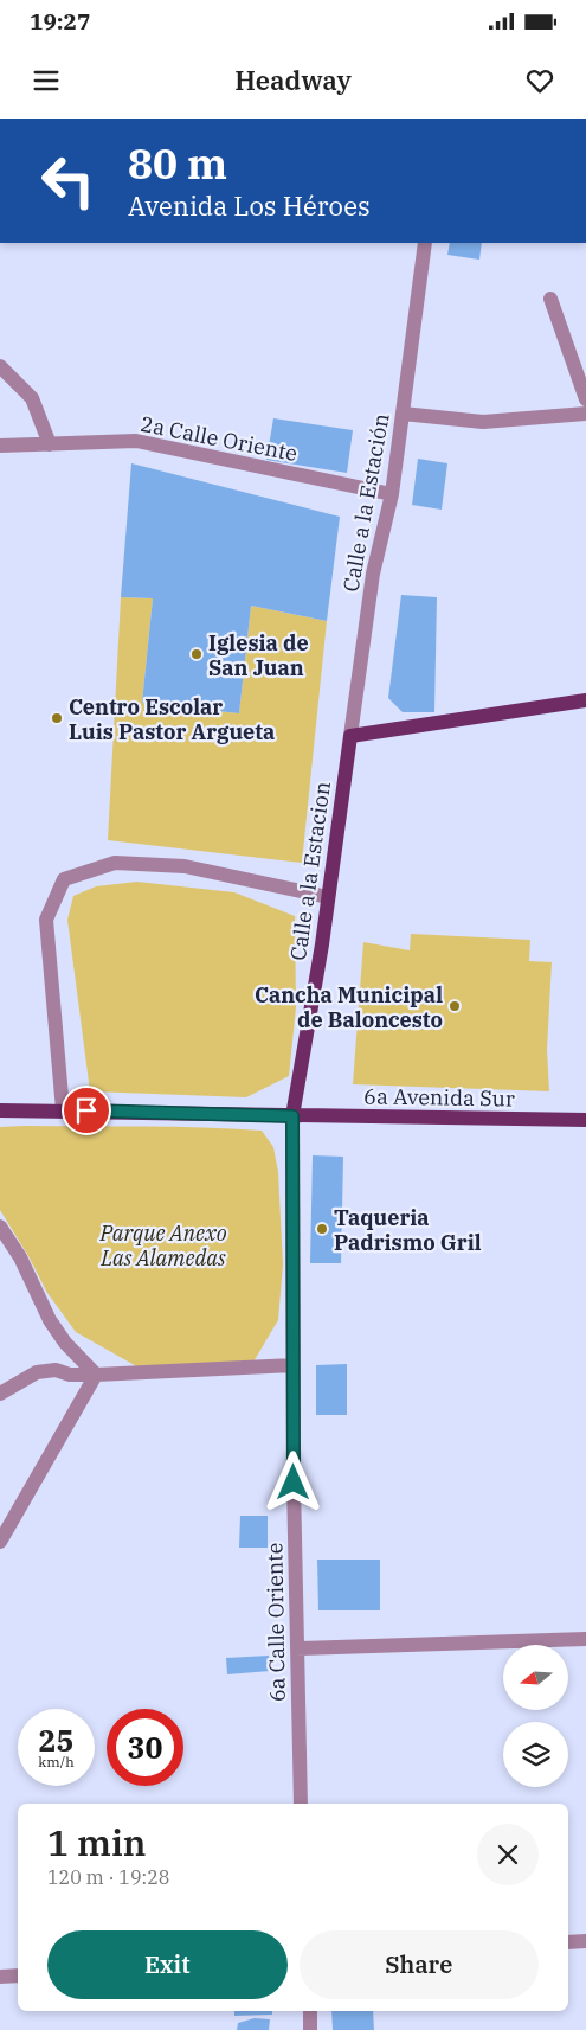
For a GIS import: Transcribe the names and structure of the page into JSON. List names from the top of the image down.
{
  "streets": {
    "main road": ["Calle a la Estacion", "6a Avenida Sur"],
    "street": ["2a Calle Oriente", "Calle a la Estación", "6a Calle Oriente"]
  },
  "crossings": [
    ["2a Calle Oriente", "Calle a la Estación"],
    ["Calle a la Estación", "Calle a la Estacion"],
    ["Calle a la Estacion", "6a Avenida Sur"],
    ["Calle a la Estacion", "6a Calle Oriente"],
    ["6a Avenida Sur", "6a Calle Oriente"]
  ],
  "parks": ["Parque Anexo Las Alamedas"],
  "places": [
    "Iglesia de San Juan",
    "Centro Escolar Luis Pastor Argueta",
    "Cancha Municipal de Baloncesto",
    "Taqueria Padrismo Gril"
  ],
  "north": "left",
  "page": {
    "status": "19:27",
    "header": "Headway",
    "turn": ["80 m", "Avenida Los Héroes"],
    "speed": "25 km/h",
    "limit": "30",
    "heading": ["1 min", "120 m · 19:28"],
    "buttons": ["Exit", "Share"]
  }
}
